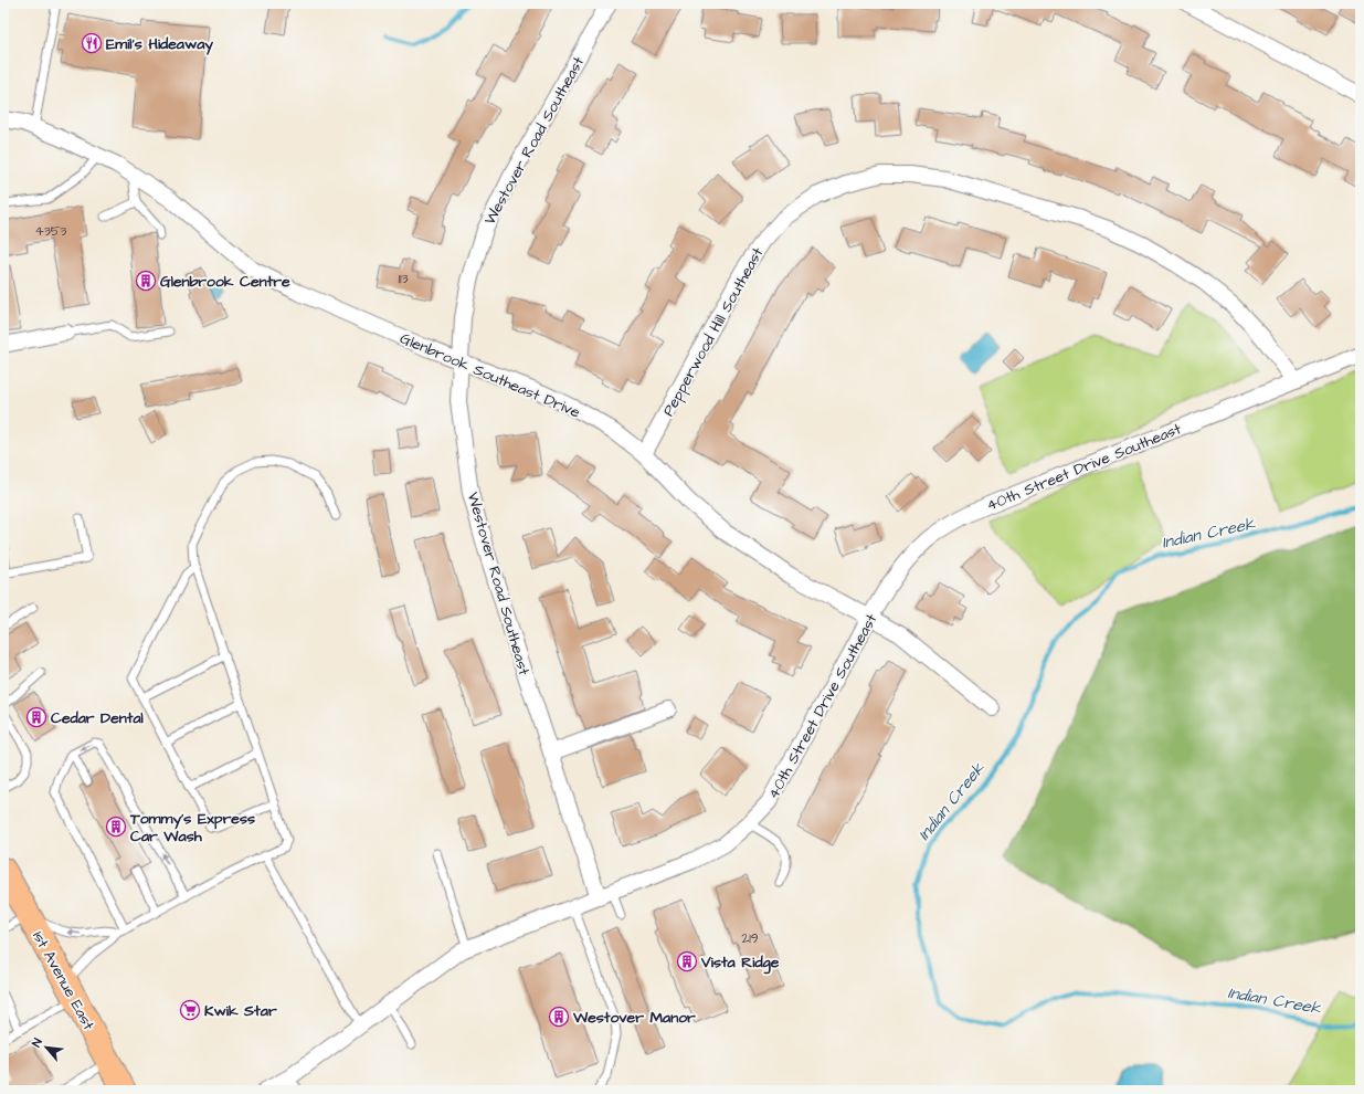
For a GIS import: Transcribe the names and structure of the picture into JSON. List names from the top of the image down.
{
  "streets": {
    "main road": ["1st Avenue East"],
    "street": [
      "Westover Road Southeast",
      "Pepperwood Hill Southeast",
      "Glenbrook Southeast Drive",
      "40th Street Drive Southeast"
    ]
  },
  "crossings": [
    ["Westover Road Southeast", "Glenbrook Southeast Drive"],
    ["Westover Road Southeast", "40th Street Drive Southeast"],
    ["Pepperwood Hill Southeast", "Glenbrook Southeast Drive"],
    ["Pepperwood Hill Southeast", "40th Street Drive Southeast"],
    ["Glenbrook Southeast Drive", "40th Street Drive Southeast"]
  ],
  "water": ["Indian Creek"],
  "places": {
    "restaurant": ["Emil's Hideaway"],
    "building": [
      "Glenbrook Centre",
      "Cedar Dental",
      "Tommy's Express Car Wash",
      "Vista Ridge",
      "Westover Manor"
    ],
    "supermarket": ["Kwik Star"]
  },
  "house_numbers": ["4353", "113", "219"],
  "north": "top left"
}
